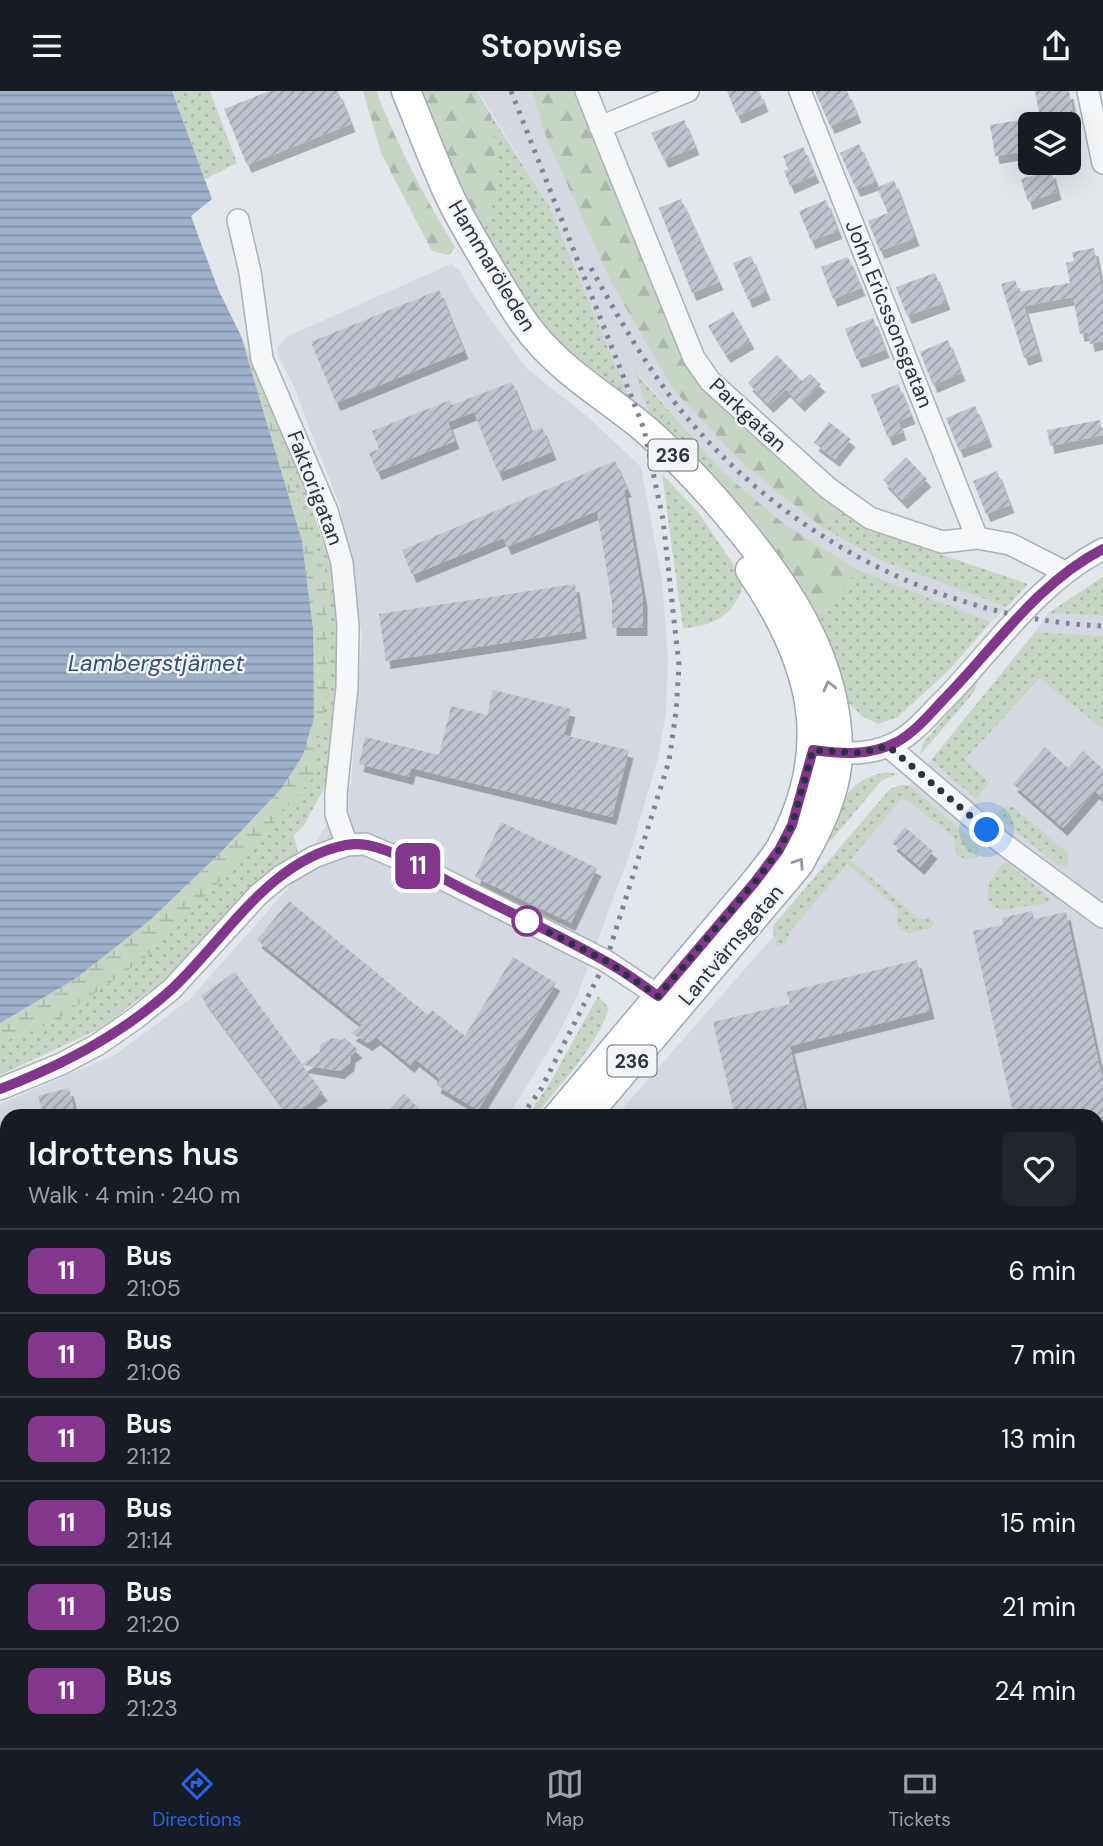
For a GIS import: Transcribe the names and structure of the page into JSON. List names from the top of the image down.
{
  "streets": {
    "main road": ["Hammaröleden", "236", "Lantvärnsgatan"],
    "street": ["John Ericssonsgatan", "Parkgatan", "Faktorigatan"]
  },
  "crossings": [
    ["Hammaröleden", "Lantvärnsgatan"],
    ["John Ericssonsgatan", "Parkgatan"]
  ],
  "water": ["Lambergstjärnet"],
  "lines": ["bus line 11"],
  "page": {
    "header": "Stopwise",
    "on_map": "11",
    "heading": ["Idrottens hus", "Walk · 4 min · 240 m"],
    "list": [
      {
        "mark": "11",
        "name": "Bus",
        "note": "21:05",
        "value": "6 min"
      },
      {
        "mark": "11",
        "name": "Bus",
        "note": "21:06",
        "value": "7 min"
      },
      {
        "mark": "11",
        "name": "Bus",
        "note": "21:12",
        "value": "13 min"
      },
      {
        "mark": "11",
        "name": "Bus",
        "note": "21:14",
        "value": "15 min"
      },
      {
        "mark": "11",
        "name": "Bus",
        "note": "21:20",
        "value": "21 min"
      },
      {
        "mark": "11",
        "name": "Bus",
        "note": "21:23",
        "value": "24 min"
      }
    ],
    "tabs": ["Directions", "Map", "Tickets"]
  }
}
